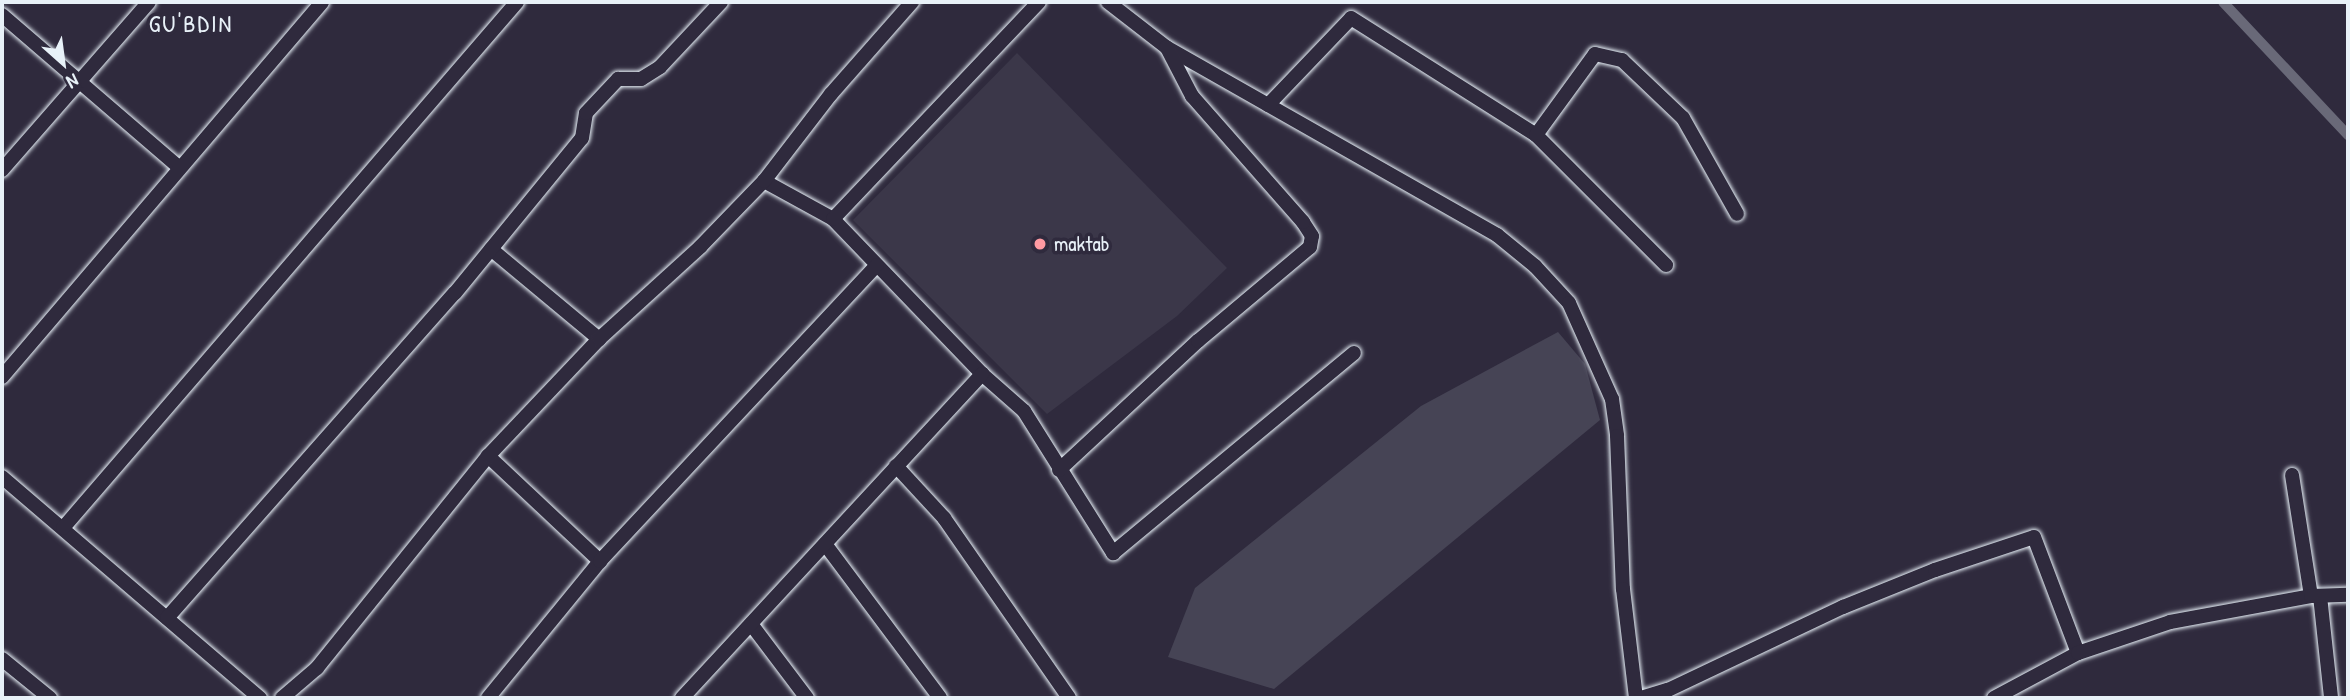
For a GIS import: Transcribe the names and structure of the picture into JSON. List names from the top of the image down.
{
  "districts": ["GU'BDIN"],
  "places": ["maktab"],
  "north": "bottom right"
}
